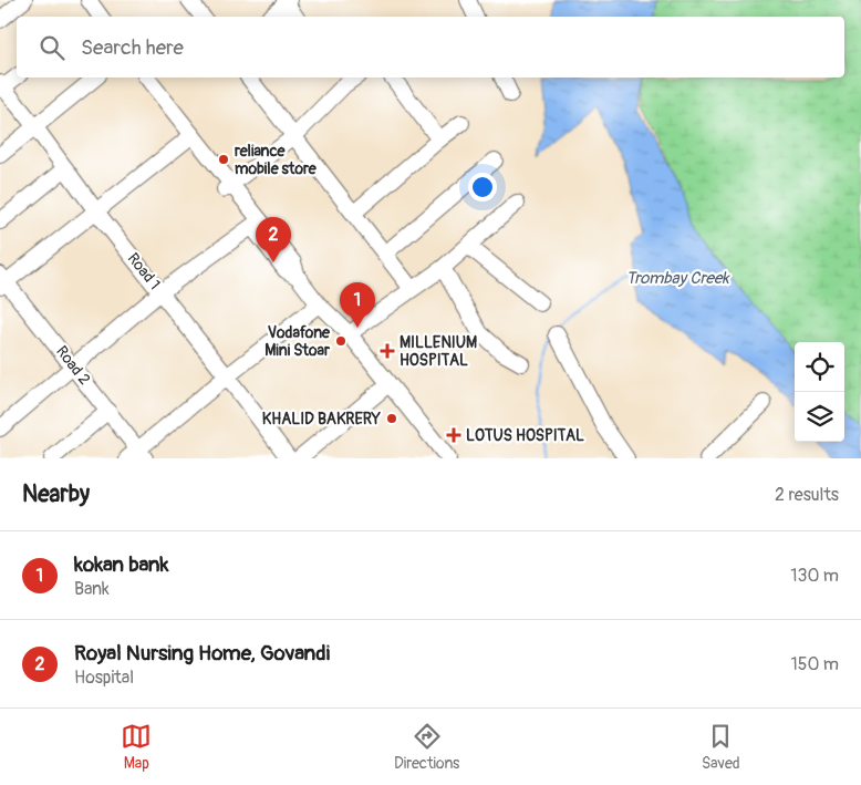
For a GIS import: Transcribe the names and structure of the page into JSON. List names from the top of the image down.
{
  "streets": {
    "street": ["Road 1", "Road 2"]
  },
  "water": ["Trombay Creek"],
  "places": {
    "other": ["reliance mobile store", "Vodafone Mini Stoar", "KHALID BAKRERY"],
    "health": ["MILLENIUM HOSPITAL", "LOTUS HOSPITAL"]
  },
  "page": {
    "search": "Search here",
    "pins": ["2", "1"],
    "heading": ["Nearby", "2 results"],
    "list": [
      {
        "mark": "1",
        "name": "kokan bank",
        "note": "Bank",
        "value": "130 m"
      },
      {
        "mark": "2",
        "name": "Royal Nursing Home, Govandi",
        "note": "Hospital",
        "value": "150 m"
      }
    ],
    "nav": ["Map", "Directions", "Saved"]
  }
}
